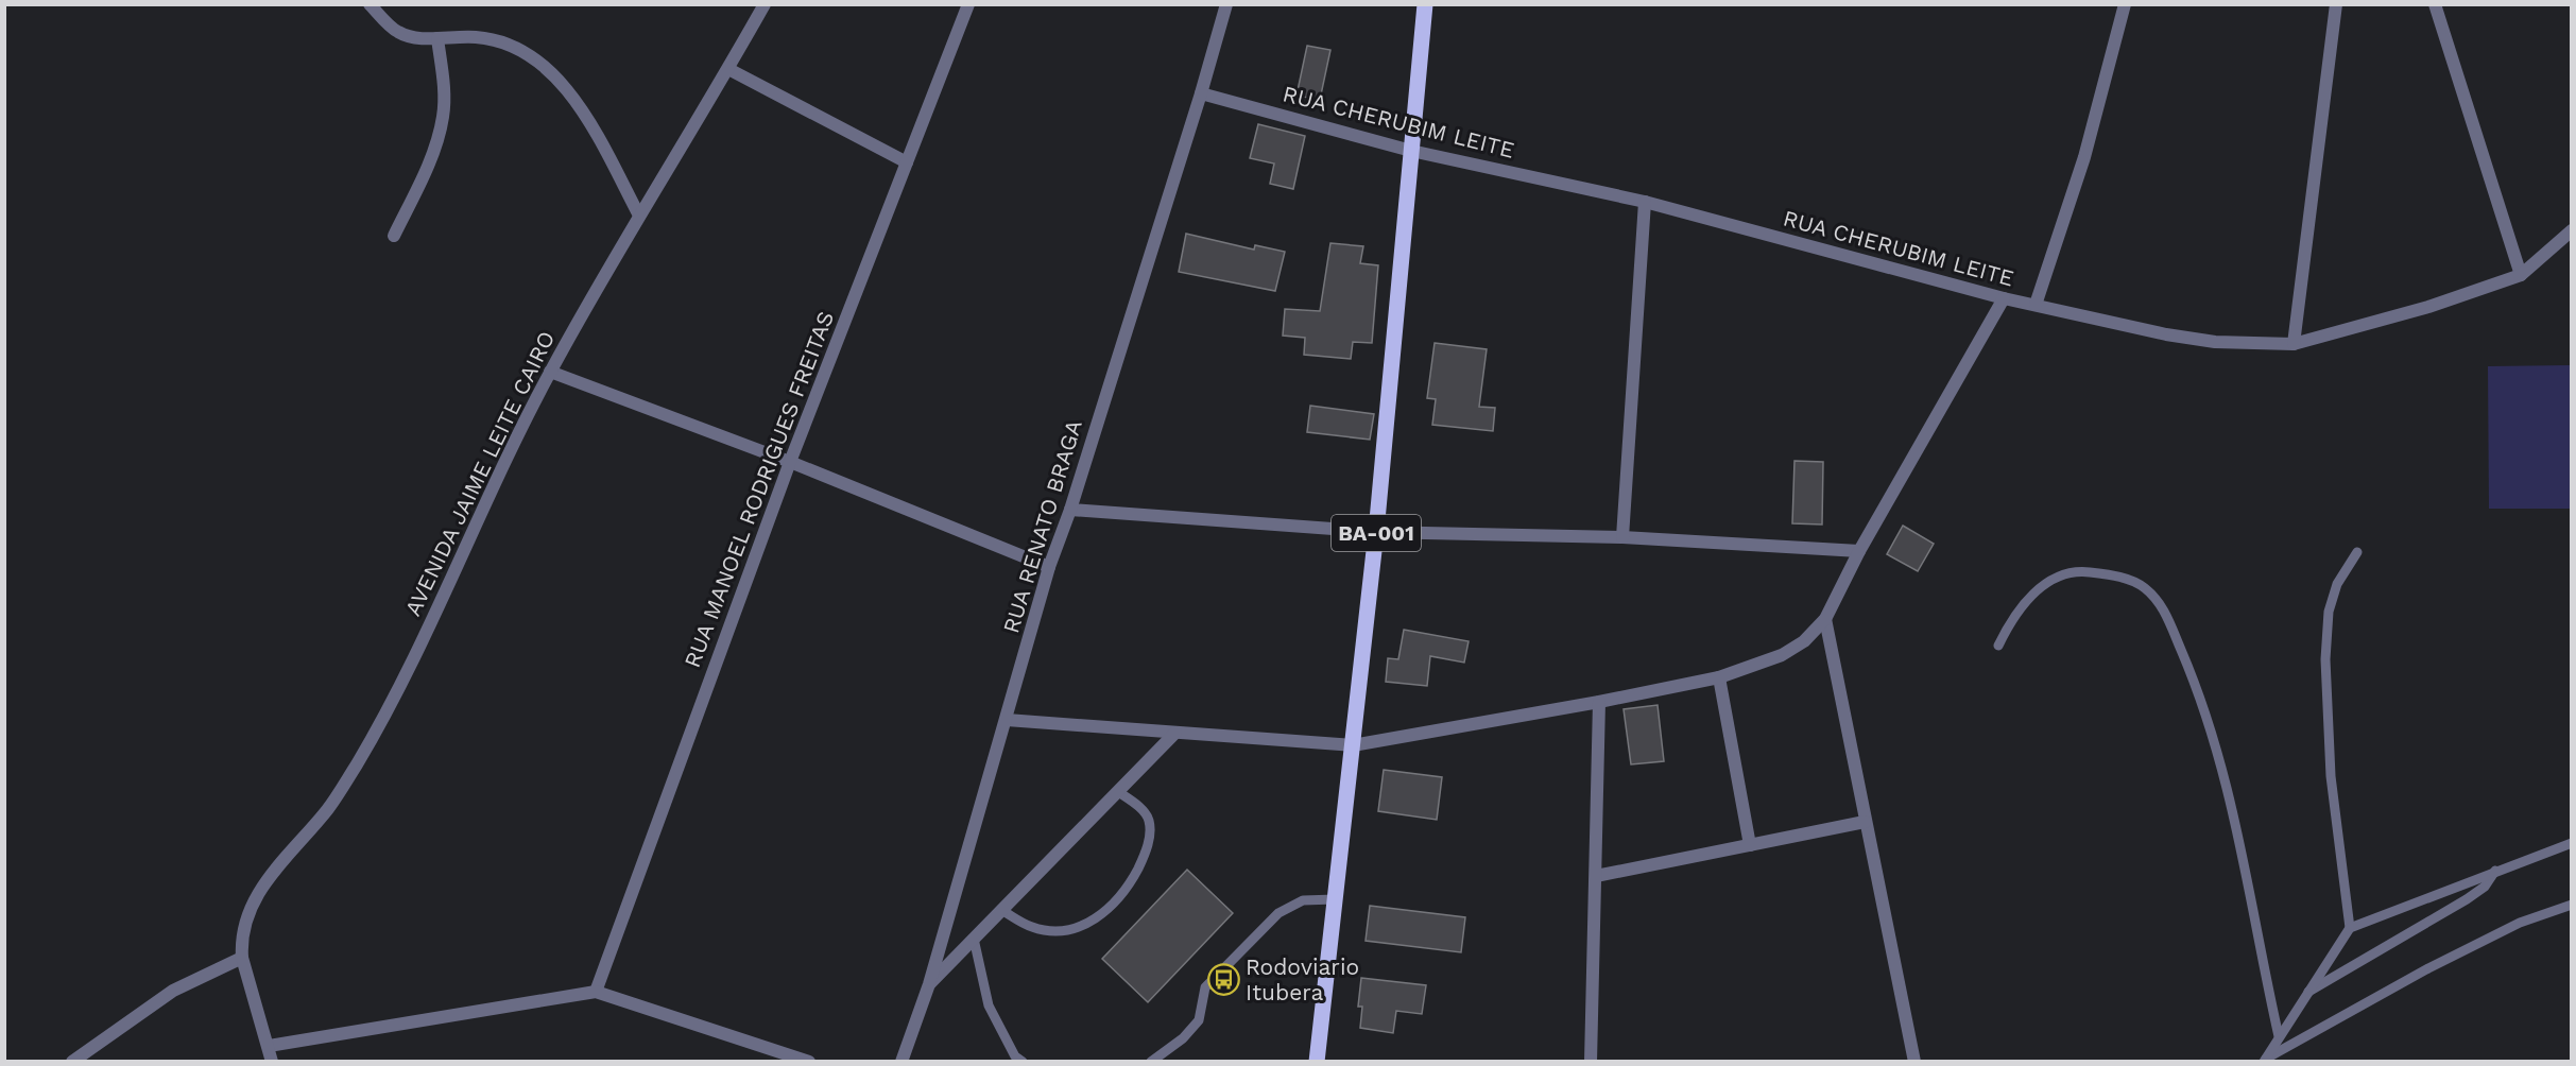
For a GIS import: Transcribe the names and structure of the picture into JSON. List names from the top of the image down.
{
  "streets": {
    "main road": ["BA-001"],
    "street": [
      "RUA CHERUBIM LEITE",
      "AVENIDA JAIME LEITE CAIRO",
      "RUA MANOEL RODRIGUES FREITAS",
      "RUA RENATO BRAGA"
    ]
  },
  "crossings": [
    ["RUA CHERUBIM LEITE", "RUA RENATO BRAGA"],
    ["RUA CHERUBIM LEITE", "BA-001"]
  ],
  "places": {
    "bus stop": ["Rodoviario Itubera"]
  }
}
